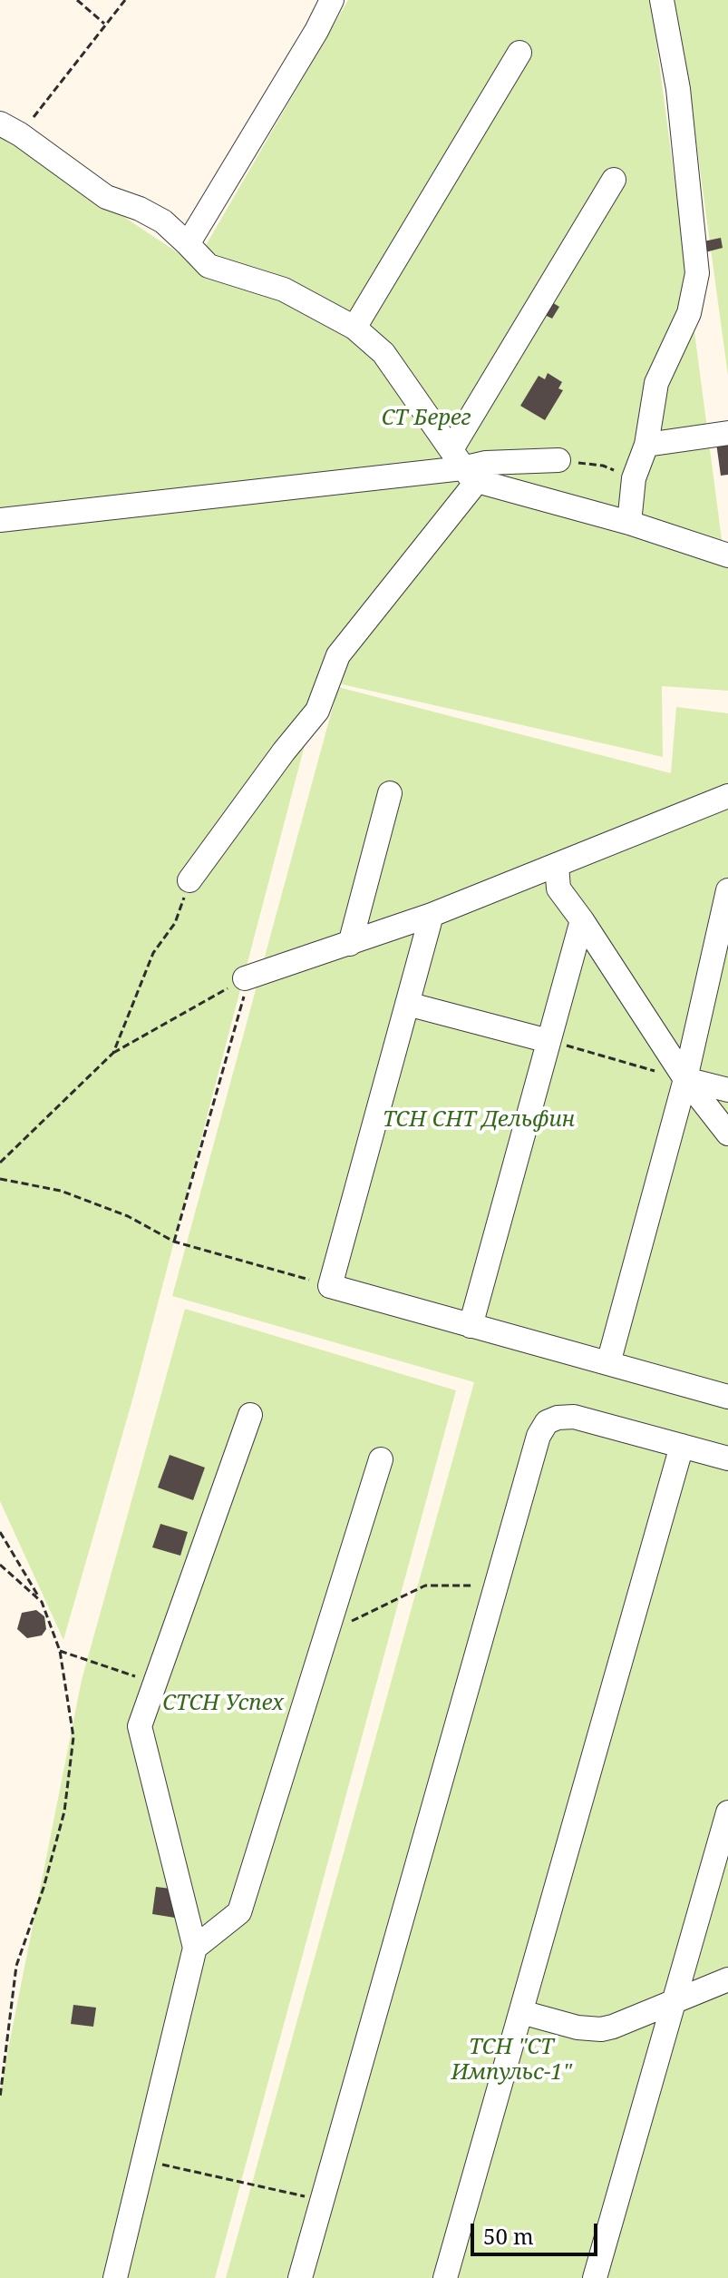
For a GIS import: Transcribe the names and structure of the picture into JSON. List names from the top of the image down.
{
  "parks": [
    "СТ Берег",
    "ТСН СНТ Дельфин",
    "СТСН Успех",
    "ТСН \"СТ Импульс-1\""
  ],
  "scale_bar": "50 m"
}
